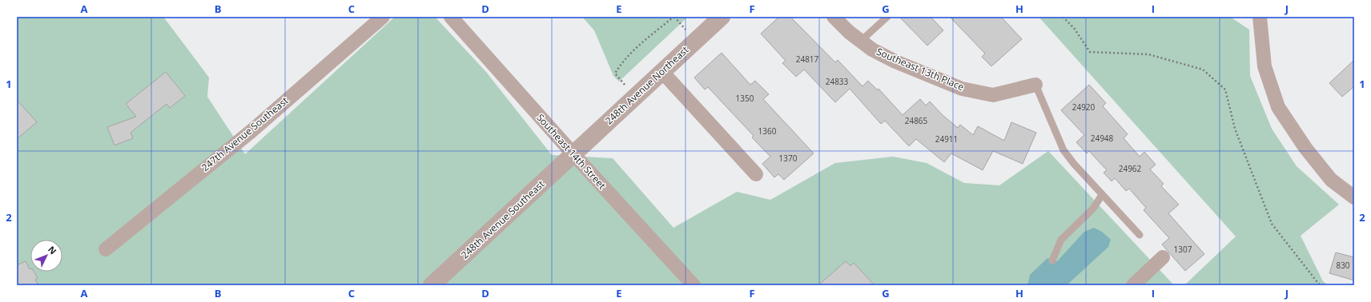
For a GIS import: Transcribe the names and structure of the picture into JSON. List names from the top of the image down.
{
  "streets": {
    "street": [
      "Southeast 13th Place",
      "248th Avenue Northeast",
      "247th Avenue Southeast",
      "Southeast 14th Street",
      "248th Avenue Southeast"
    ]
  },
  "crossings": [
    ["248th Avenue Northeast", "Southeast 14th Street"],
    ["248th Avenue Northeast", "248th Avenue Southeast"],
    ["Southeast 14th Street", "248th Avenue Southeast"]
  ],
  "house_numbers": [
    "24817",
    "24833",
    "1350",
    "24920",
    "24865",
    "1360",
    "24948",
    "24911",
    "1370",
    "24962",
    "1307",
    "830"
  ],
  "north": "top right",
  "grid": {
    "columns": [
      "A",
      "B",
      "C",
      "D",
      "E",
      "F",
      "G",
      "H",
      "I",
      "J"
    ],
    "rows": ["1", "2"]
  }
}
